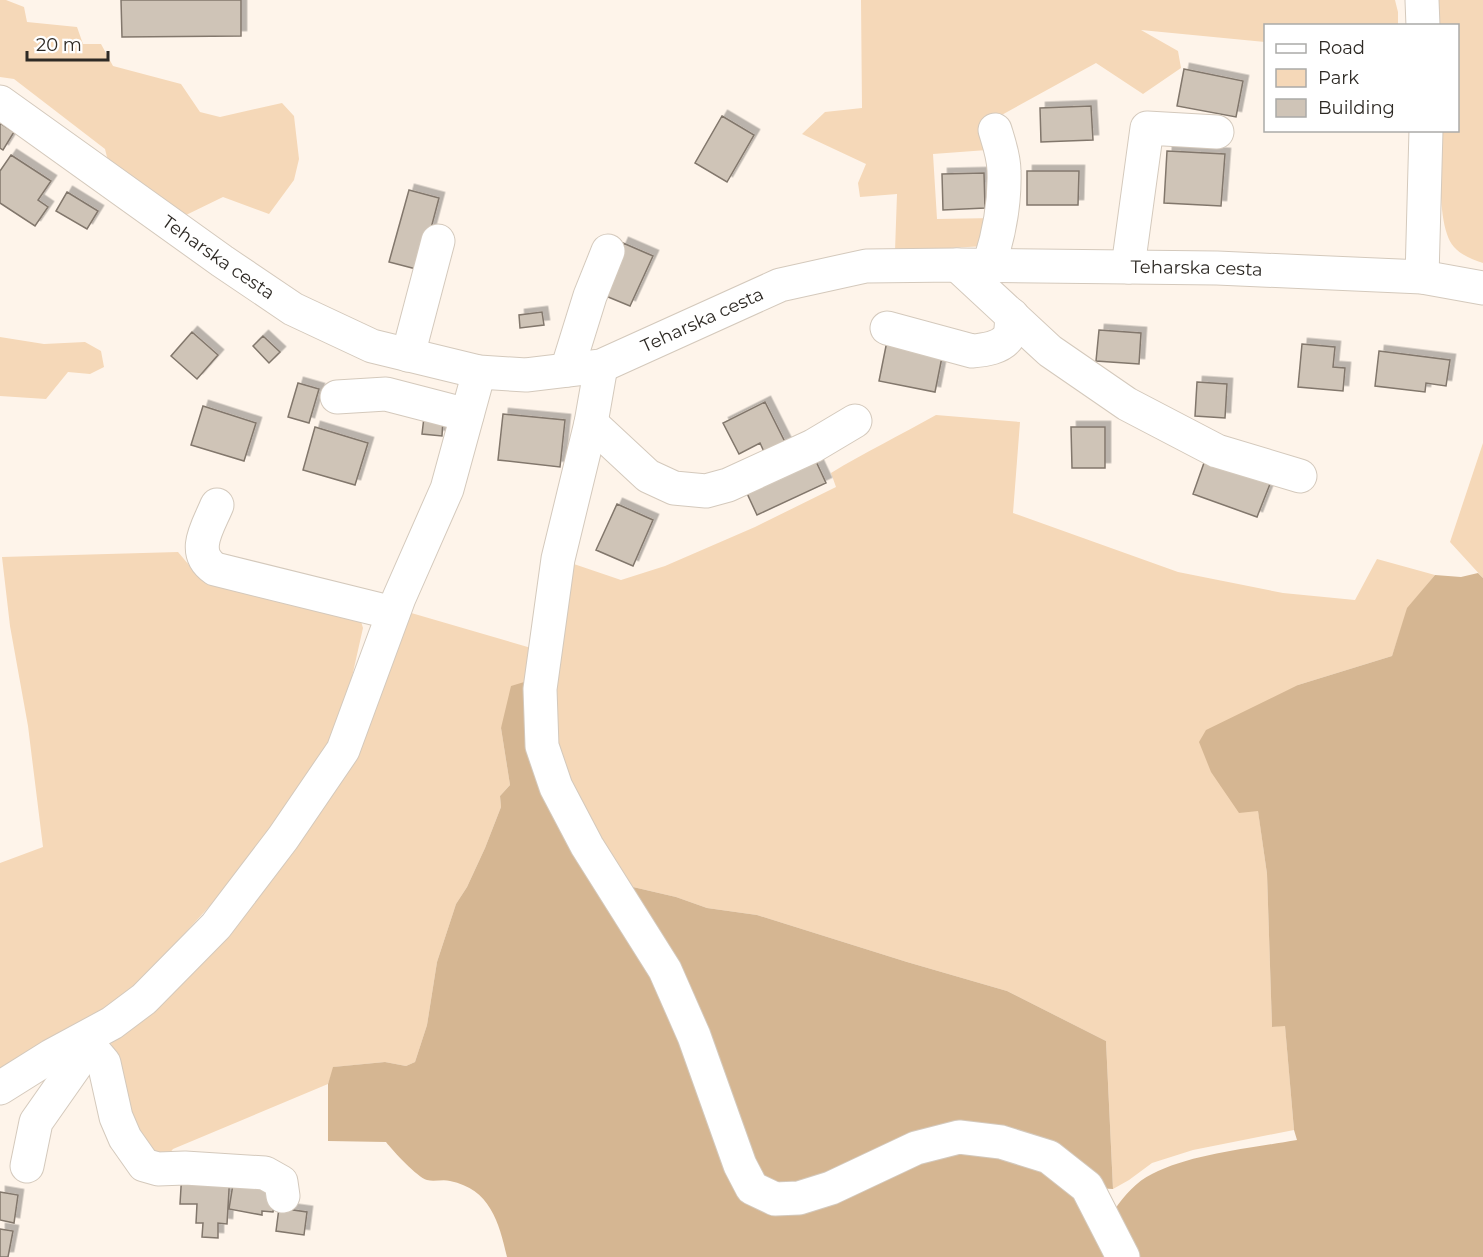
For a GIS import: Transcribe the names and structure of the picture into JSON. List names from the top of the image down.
{
  "streets": {
    "street": ["Teharska cesta"]
  },
  "legend": ["Road", "Park", "Building"],
  "scale_bar": "20 m"
}
